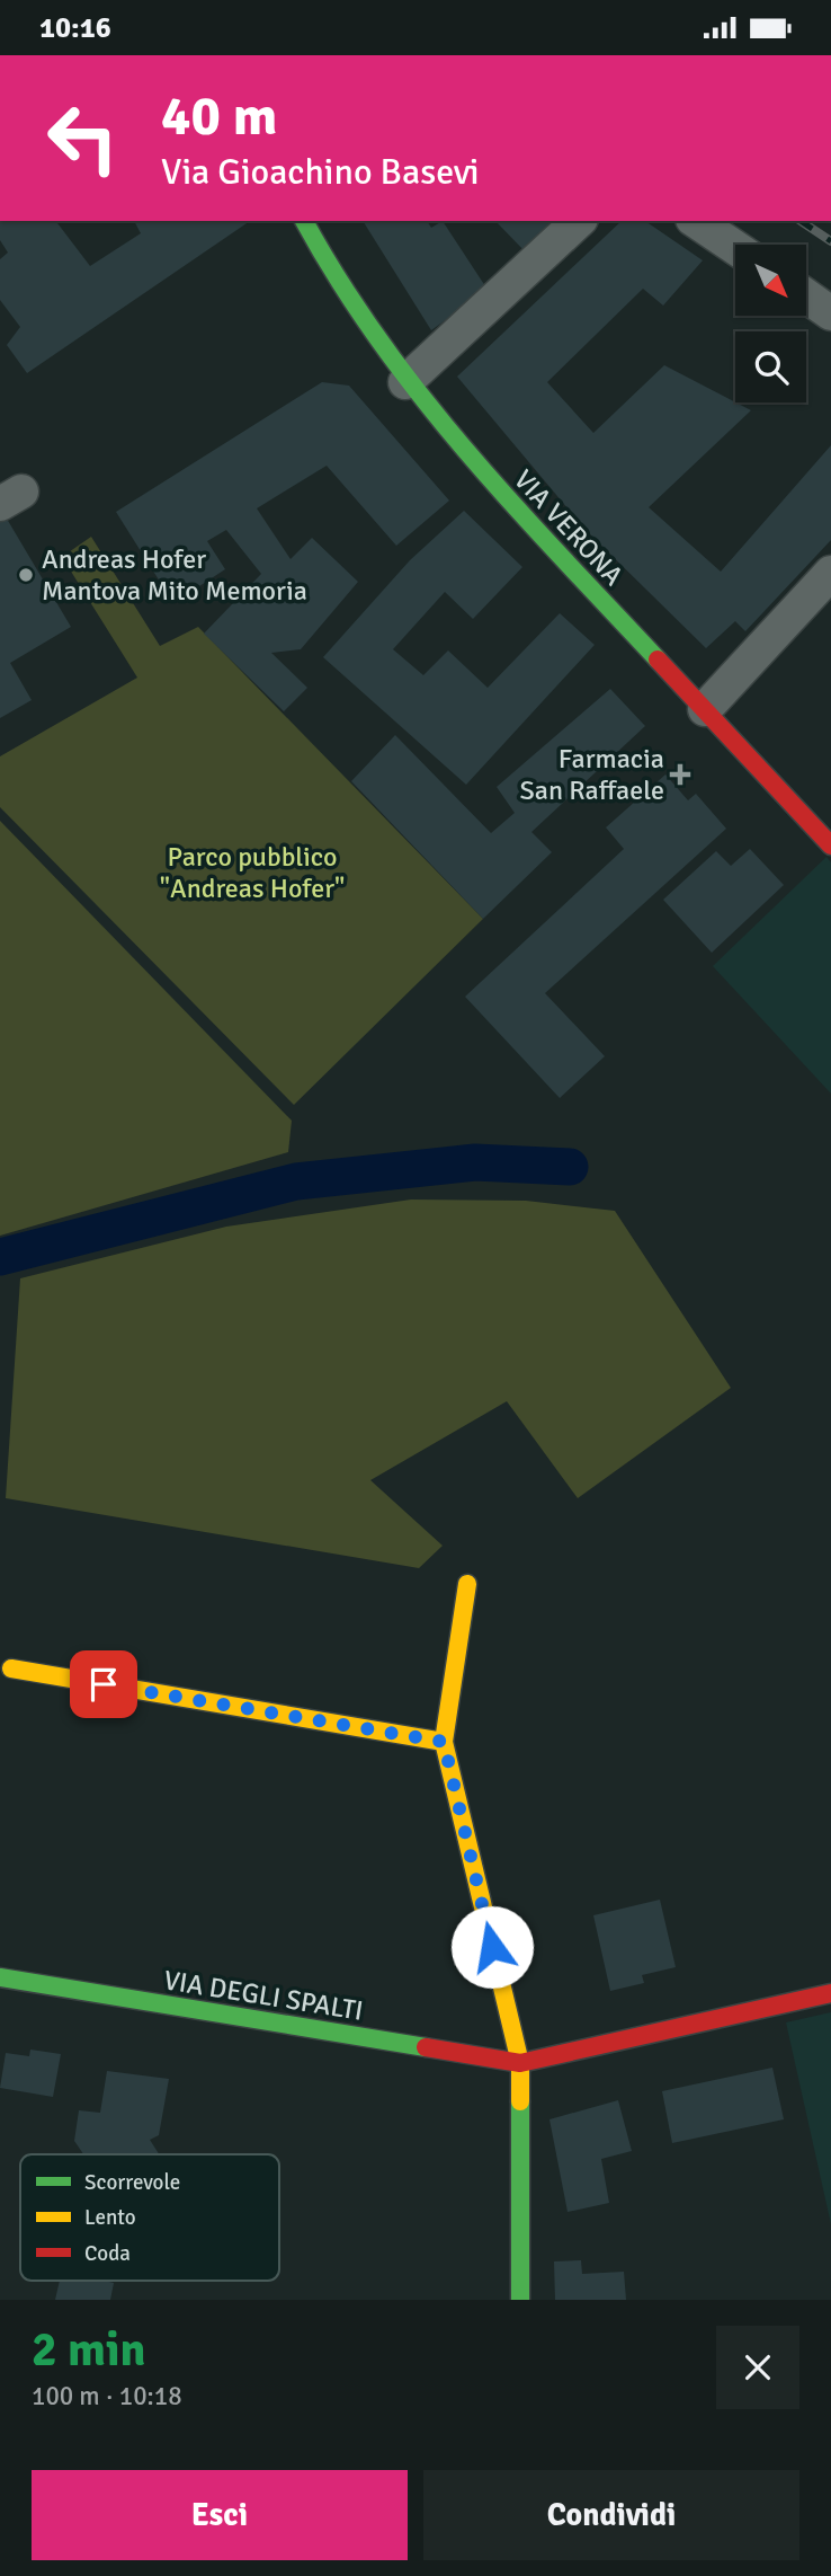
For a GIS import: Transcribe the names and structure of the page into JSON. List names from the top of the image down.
{
  "streets": {
    "street": ["VIA VERONA", "VIA DEGLI SPALTI"]
  },
  "parks": ["Parco pubblico \"Andreas Hofer\""],
  "places": {
    "other": ["Andreas Hofer Mantova Mito Memoria"],
    "health": ["Farmacia San Raffaele"]
  },
  "legend": ["Scorrevole", "Lento", "Coda"],
  "north": "bottom right",
  "page": {
    "status": "10:16",
    "turn": ["40 m", "Via Gioachino Basevi"],
    "heading": ["2 min", "100 m · 10:18"],
    "buttons": ["Esci", "Condividi"]
  }
}
